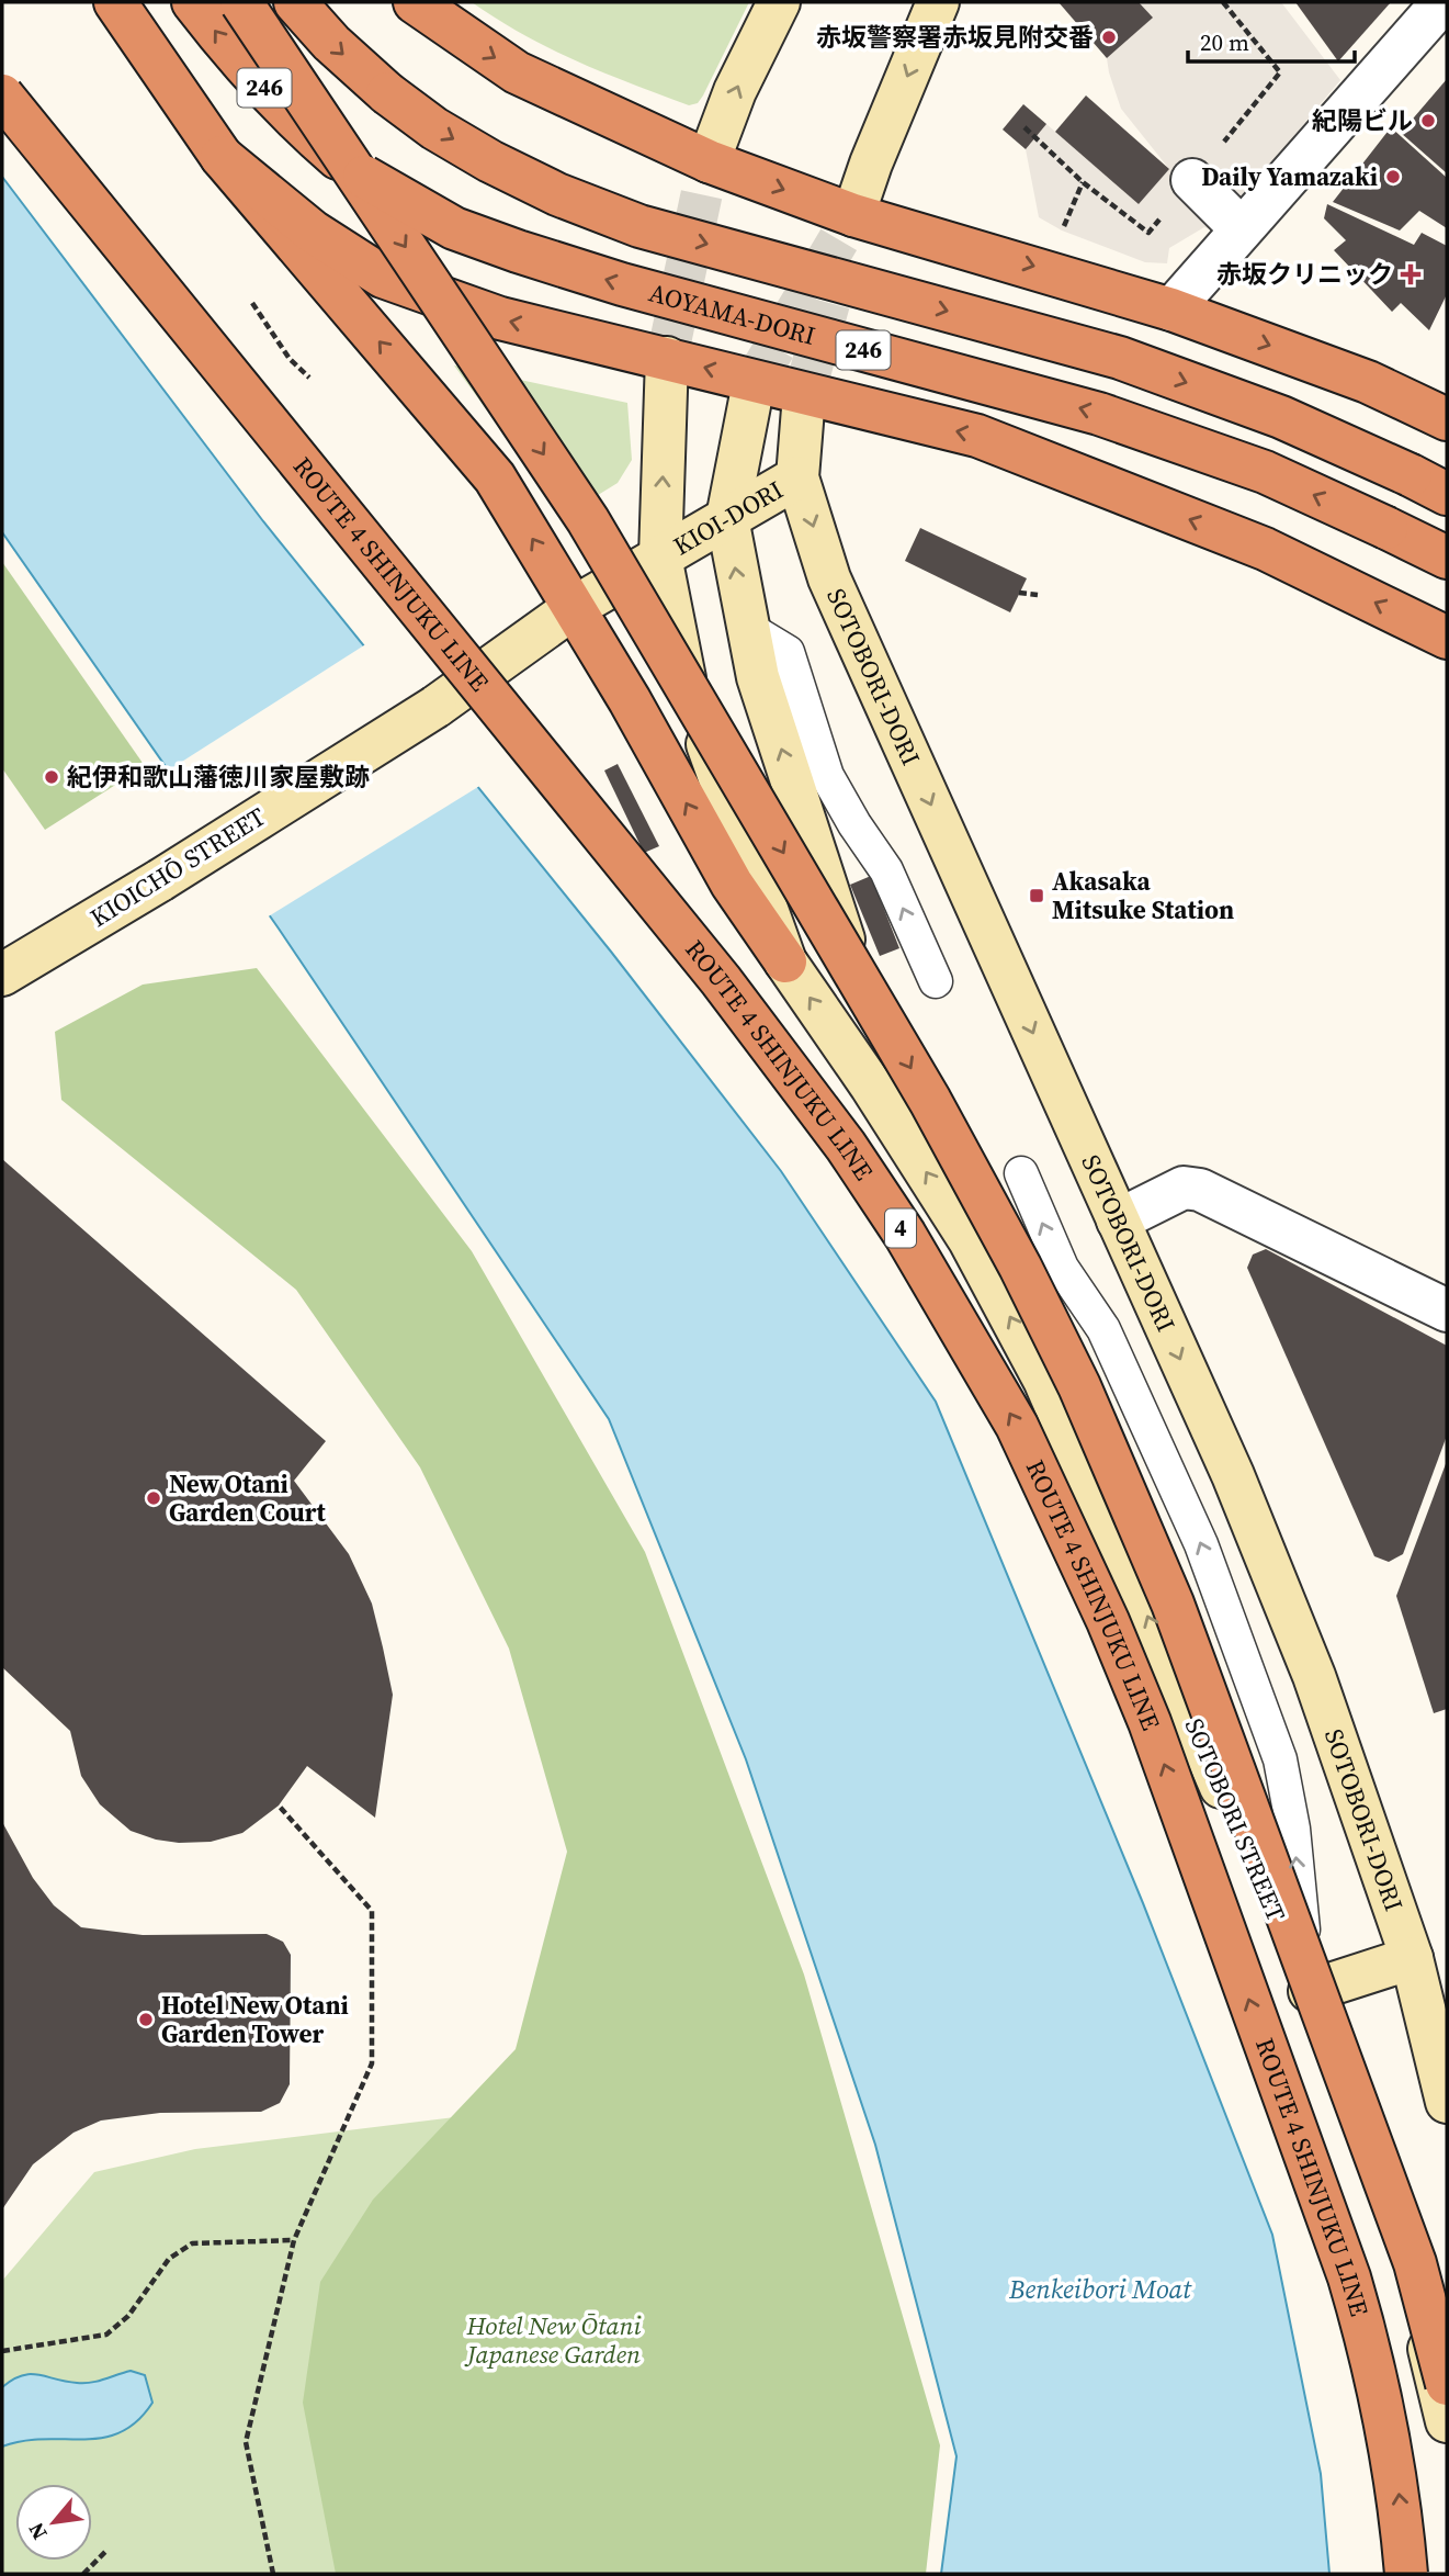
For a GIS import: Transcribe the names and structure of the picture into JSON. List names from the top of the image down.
{
  "streets": {
    "highway": [
      "246",
      "AOYAMA-DORI",
      "ROUTE 4 SHINJUKU LINE",
      "4"
    ],
    "main road": [
      "KIOI-DORI",
      "SOTOBORI-DORI",
      "KIOICHŌ STREET",
      "SOTOBORI STREET"
    ]
  },
  "crossings": [
    ["KIOI-DORI", "SOTOBORI-DORI"],
    ["KIOI-DORI", "KIOICHŌ STREET"]
  ],
  "one_way": ["SOTOBORI STREET"],
  "water": ["Benkeibori Moat"],
  "parks": ["Hotel New Ōtani Japanese Garden"],
  "places": {
    "other": [
      "赤坂警察署赤坂見附交番",
      "紀陽ビル",
      "Daily Yamazaki",
      "紀伊和歌山藩徳川家屋敷跡",
      "New Otani Garden Court",
      "Hotel New Otani Garden Tower"
    ],
    "health": ["赤坂クリニック"],
    "transit": ["Akasaka Mitsuke Station"]
  },
  "scale_bar": "20 m",
  "north": "bottom left"
}
